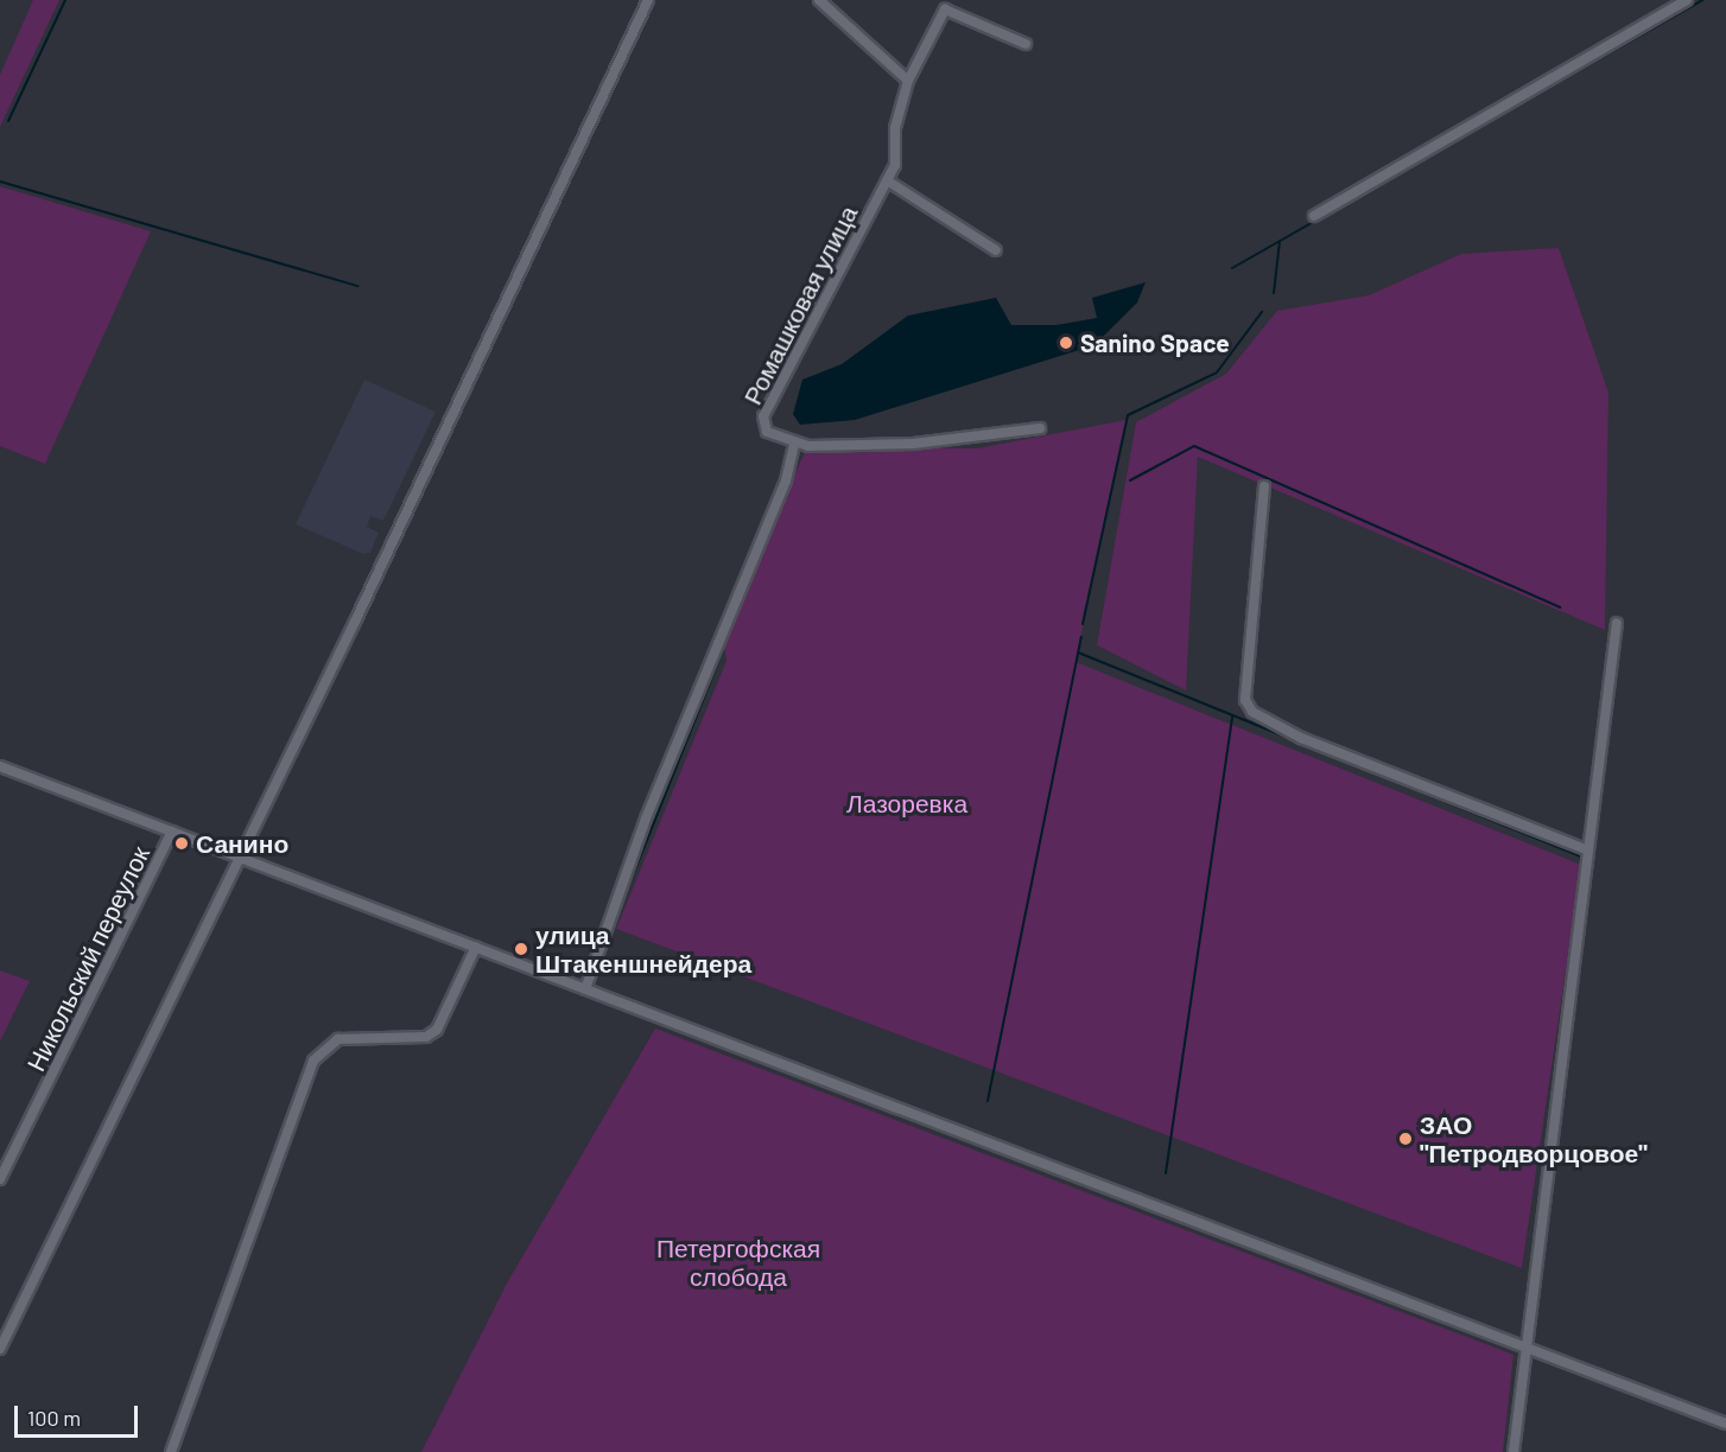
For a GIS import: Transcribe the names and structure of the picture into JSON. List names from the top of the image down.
{
  "streets": {
    "street": ["Ромашковая улица", "Никольский переулок"]
  },
  "parks": ["Лазоревка", "Петергофская слобода"],
  "places": [
    "Sanino Space",
    "Санино",
    "улица Штакеншнейдера",
    "ЗАО \"Петродворцовое\""
  ],
  "scale_bar": "100 m"
}
